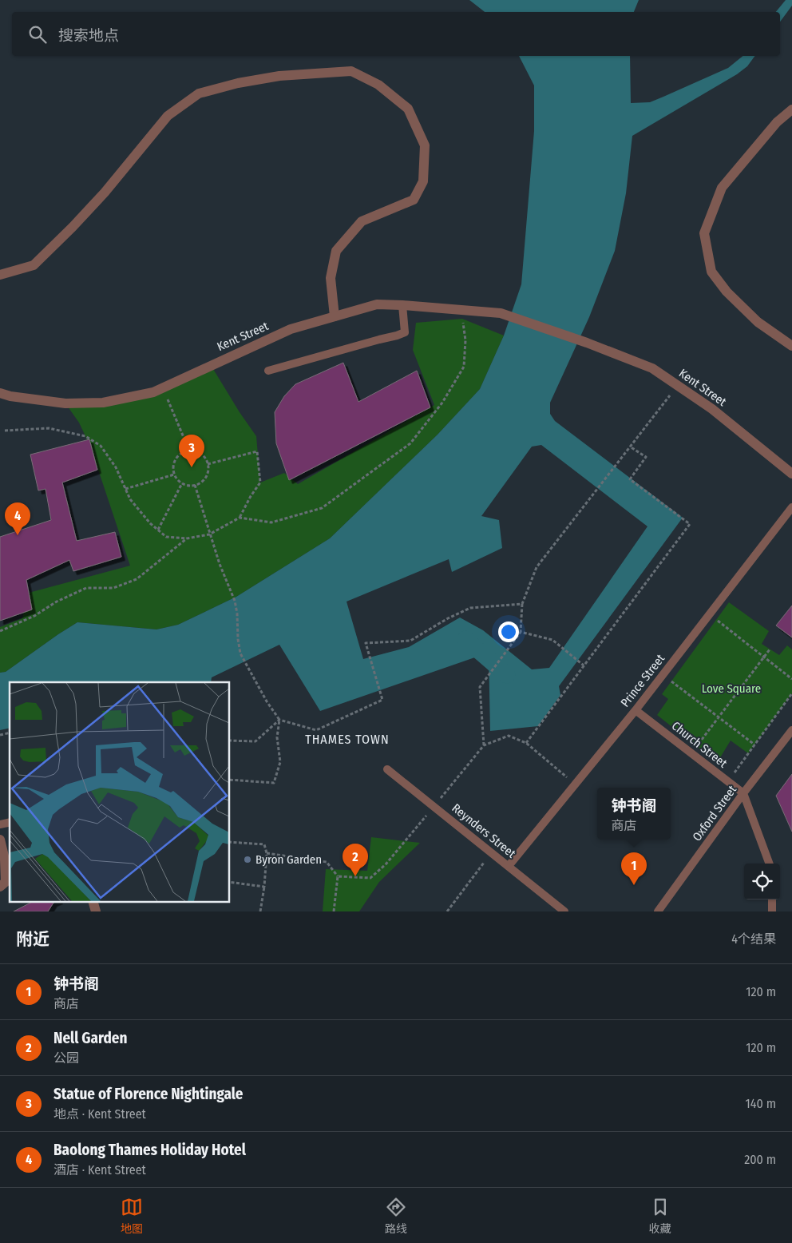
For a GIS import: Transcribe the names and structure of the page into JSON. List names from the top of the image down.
{
  "streets": {
    "street": ["Kent Street"],
    "lane": [
      "Prince Street",
      "Church Street",
      "Oxford Street",
      "Reynders Street"
    ]
  },
  "crossings": [
    ["Prince Street", "Church Street"],
    ["Prince Street", "Reynders Street"],
    ["Church Street", "Oxford Street"]
  ],
  "districts": ["THAMES TOWN"],
  "parks": ["Love Square"],
  "places": ["Byron Garden"],
  "page": {
    "search": "搜索地点",
    "pins": [
      "3",
      "4",
      "2",
      "1"
    ],
    "popup": ["钟书阁", "商店"],
    "heading": ["附近", "4个结果"],
    "list": [
      {
        "mark": "1",
        "name": "钟书阁",
        "note": "商店",
        "value": "120 m"
      },
      {
        "mark": "2",
        "name": "Nell Garden",
        "note": "公园",
        "value": "120 m"
      },
      {
        "mark": "3",
        "name": "Statue of Florence Nightingale",
        "note": "地点 · Kent Street",
        "value": "140 m"
      },
      {
        "mark": "4",
        "name": "Baolong Thames Holiday Hotel",
        "note": "酒店 · Kent Street",
        "value": "200 m"
      }
    ],
    "nav": ["地图", "路线", "收藏"]
  }
}
